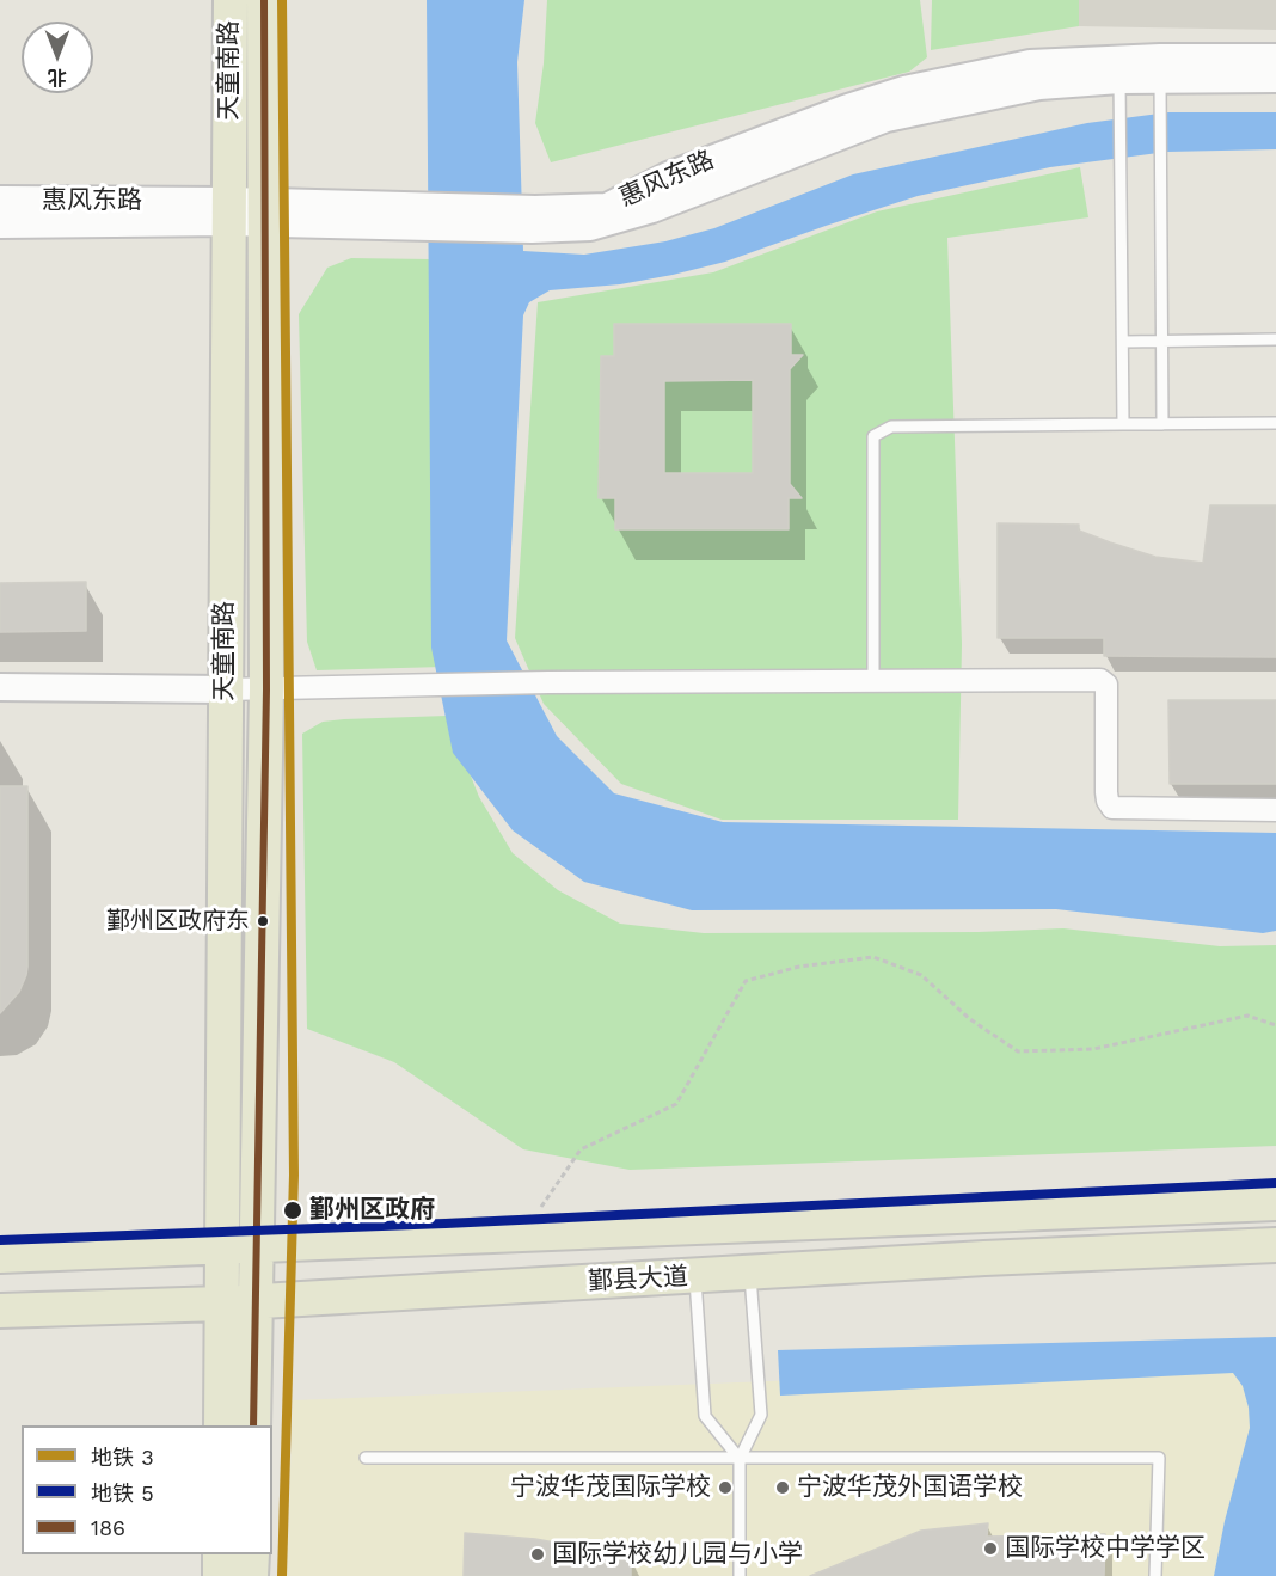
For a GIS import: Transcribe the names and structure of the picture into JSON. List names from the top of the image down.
{
  "streets": {
    "main road": ["天童南路", "鄞县大道"],
    "street": ["惠风东路"]
  },
  "crossings": [
    ["天童南路", "惠风东路"],
    ["天童南路", "鄞县大道"]
  ],
  "places": [
    "鄞州区政府东",
    "鄞州区政府",
    "宁波华茂国际学校",
    "宁波华茂外国语学校",
    "国际学校中学学区",
    "国际学校幼儿园与小学"
  ],
  "lines": ["metro line 3", "transit line 186", "metro line 5"],
  "legend": ["地铁 3", "地铁 5", "186"],
  "north": "bottom"
}
